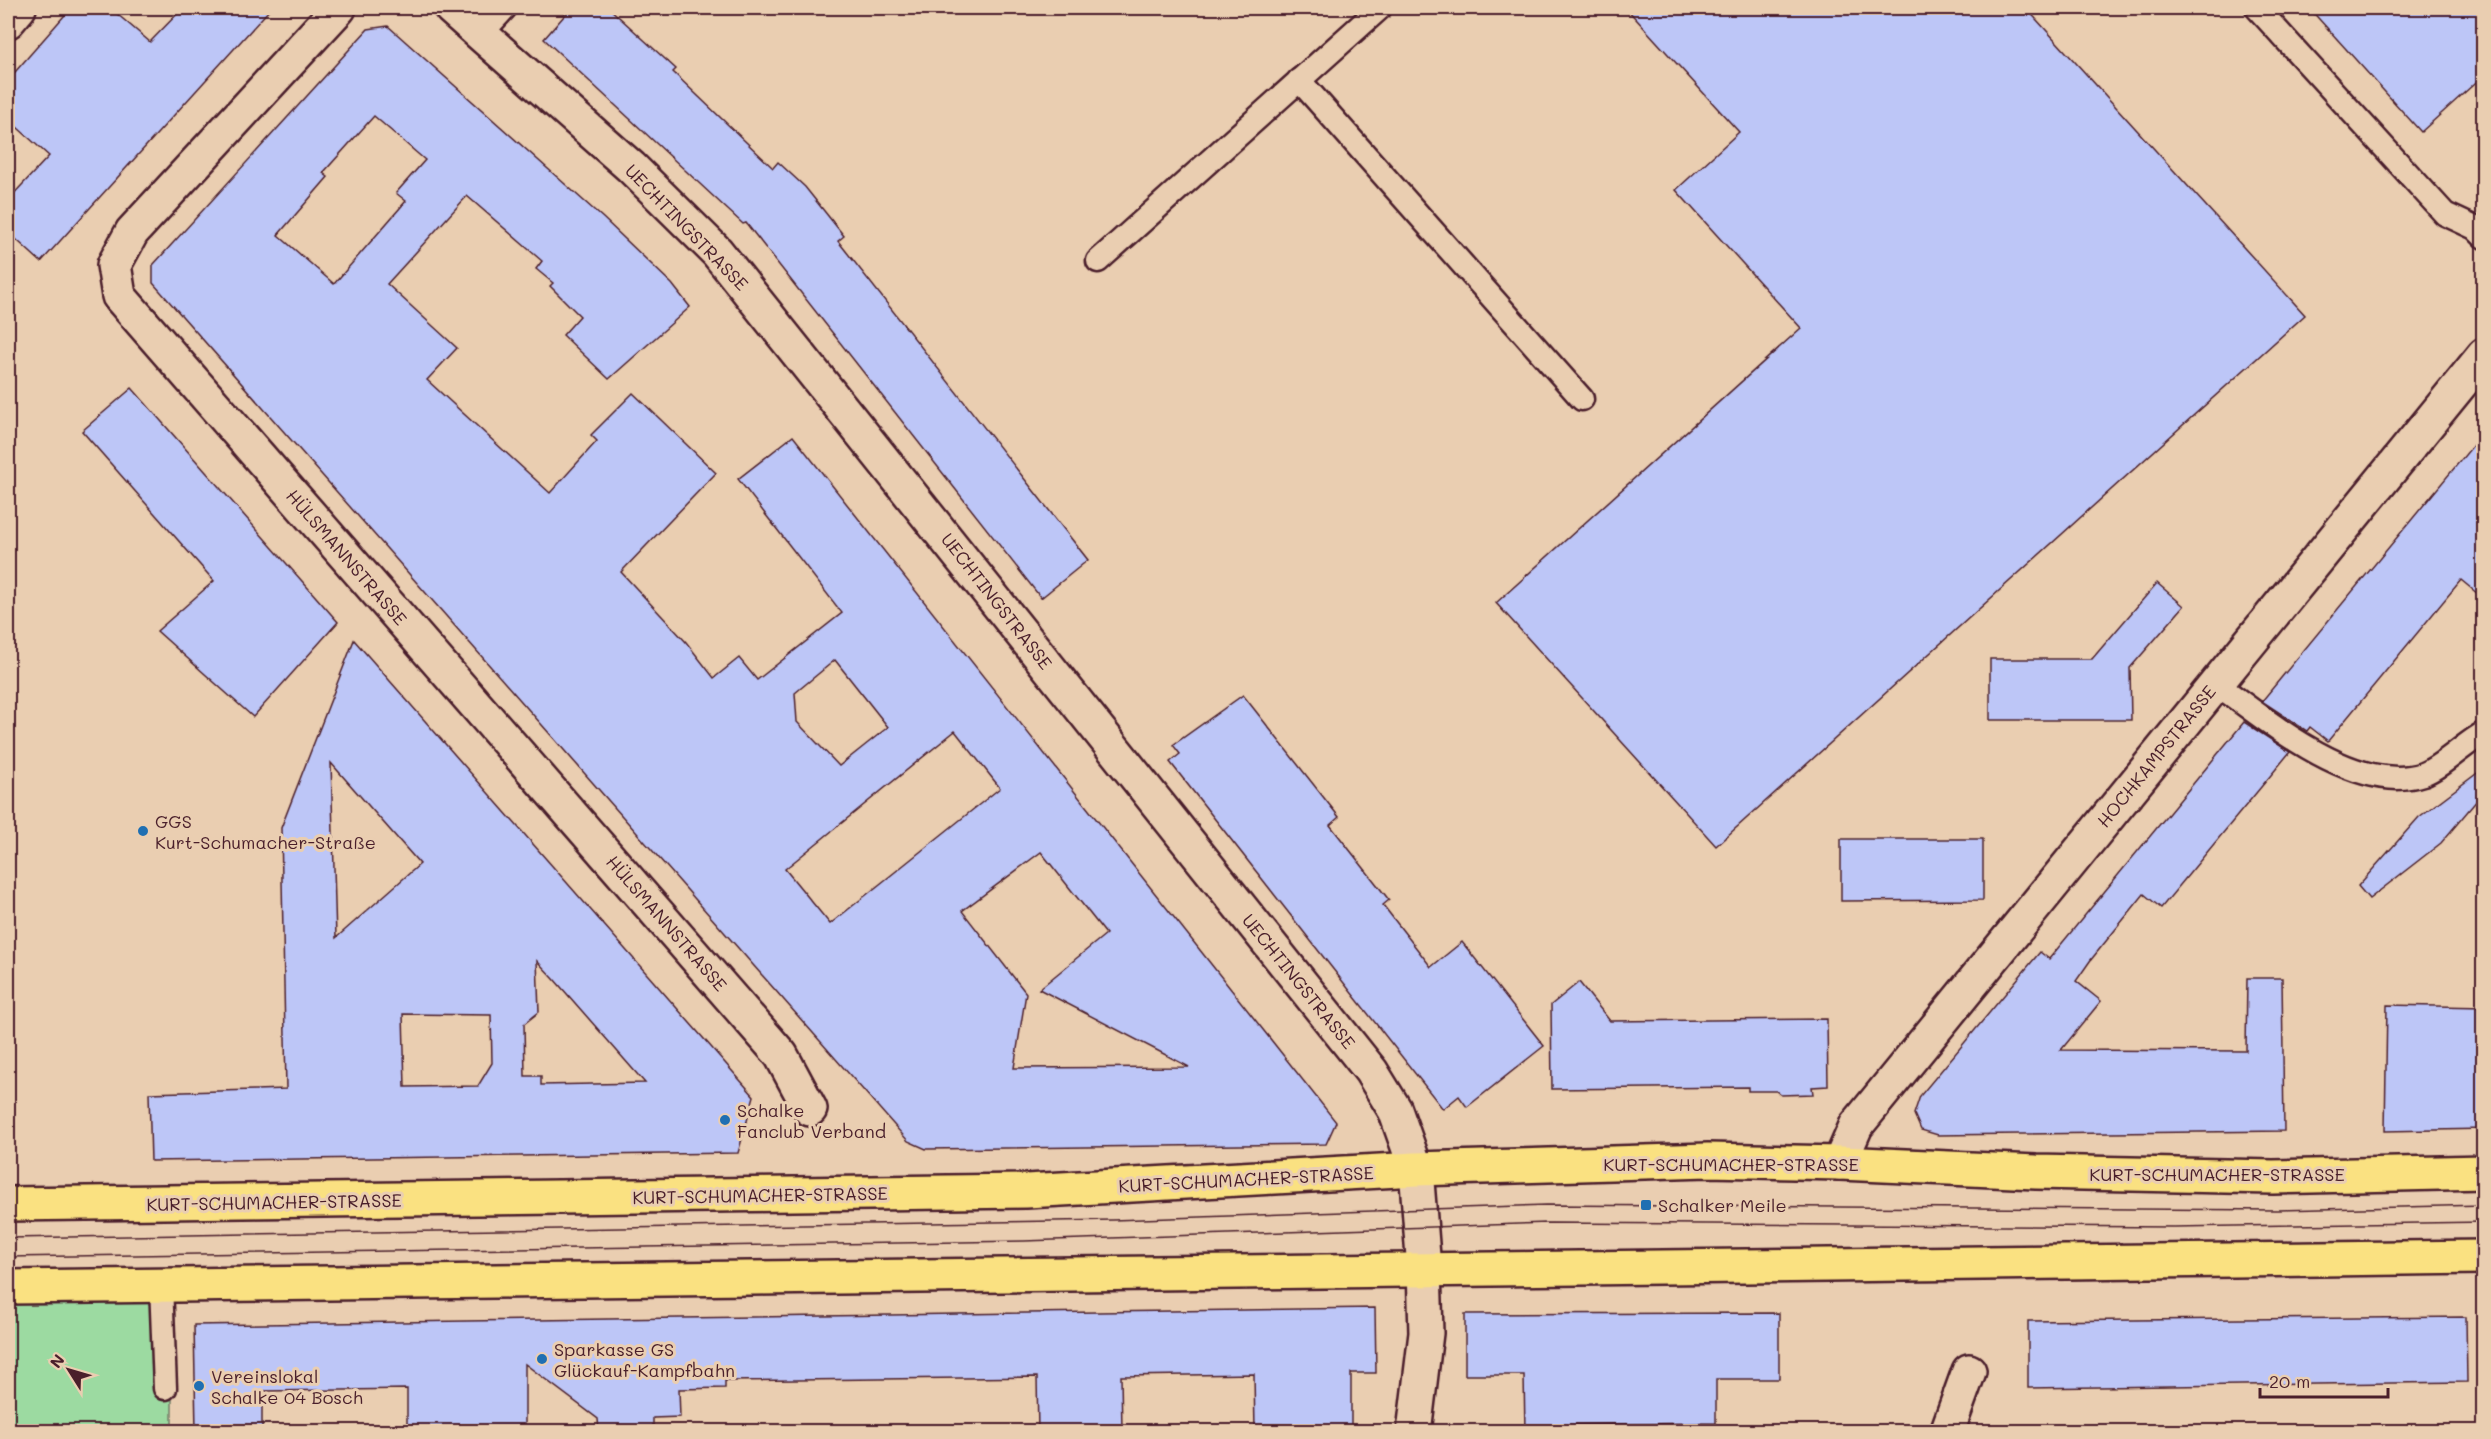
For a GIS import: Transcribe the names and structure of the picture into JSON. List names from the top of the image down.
{
  "streets": {
    "main road": ["KURT-SCHUMACHER-STRASSE"],
    "street": ["UECHTINGSTRASSE", "HÜLSMANNSTRASSE", "HOCHKAMPSTRASSE"]
  },
  "crossings": [
    ["UECHTINGSTRASSE", "KURT-SCHUMACHER-STRASSE"],
    ["HOCHKAMPSTRASSE", "KURT-SCHUMACHER-STRASSE"]
  ],
  "places": {
    "other": [
      "GGS Kurt-Schumacher-Straße",
      "Schalke Fanclub Verband",
      "Sparkasse GS Glückauf-Kampfbahn",
      "Vereinslokal Schalke 04 Bosch"
    ],
    "transit": ["Schalker Meile"]
  },
  "scale_bar": "20 m",
  "north": "top left"
}
